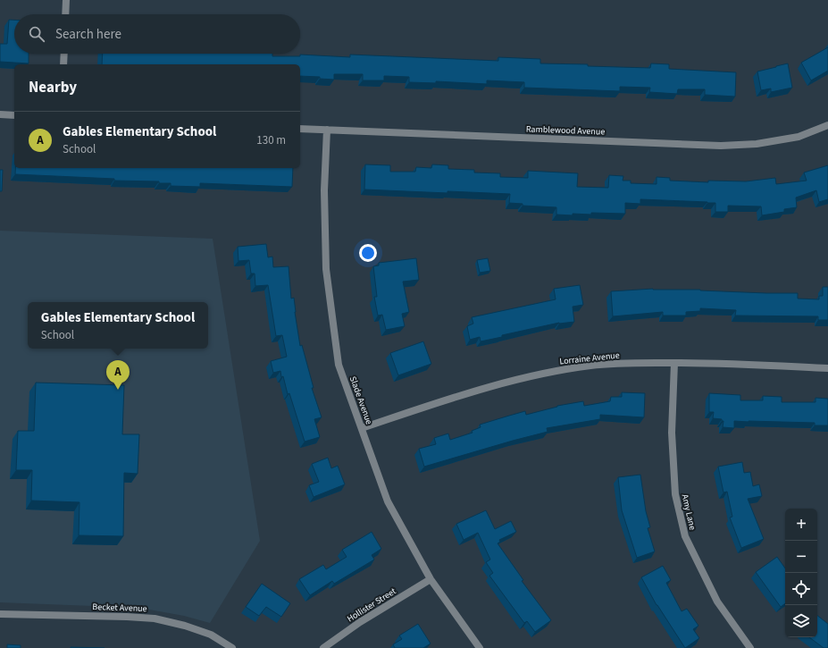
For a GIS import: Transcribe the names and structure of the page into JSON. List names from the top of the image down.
{
  "streets": {
    "street": [
      "Ramblewood Avenue",
      "Lorraine Avenue",
      "Slade Avenue",
      "Amy Lane",
      "Hollister Street",
      "Becket Avenue"
    ]
  },
  "crossings": [
    ["Ramblewood Avenue", "Slade Avenue"],
    ["Lorraine Avenue", "Slade Avenue"],
    ["Lorraine Avenue", "Amy Lane"],
    ["Slade Avenue", "Hollister Street"]
  ],
  "page": {
    "search": "Search here",
    "heading": "Nearby",
    "list": [
      {
        "mark": "A",
        "name": "Gables Elementary School",
        "note": "School",
        "value": "130 m"
      }
    ],
    "popup": ["Gables Elementary School", "School"],
    "pins": "A",
    "map_buttons": ["+", "−"]
  }
}
